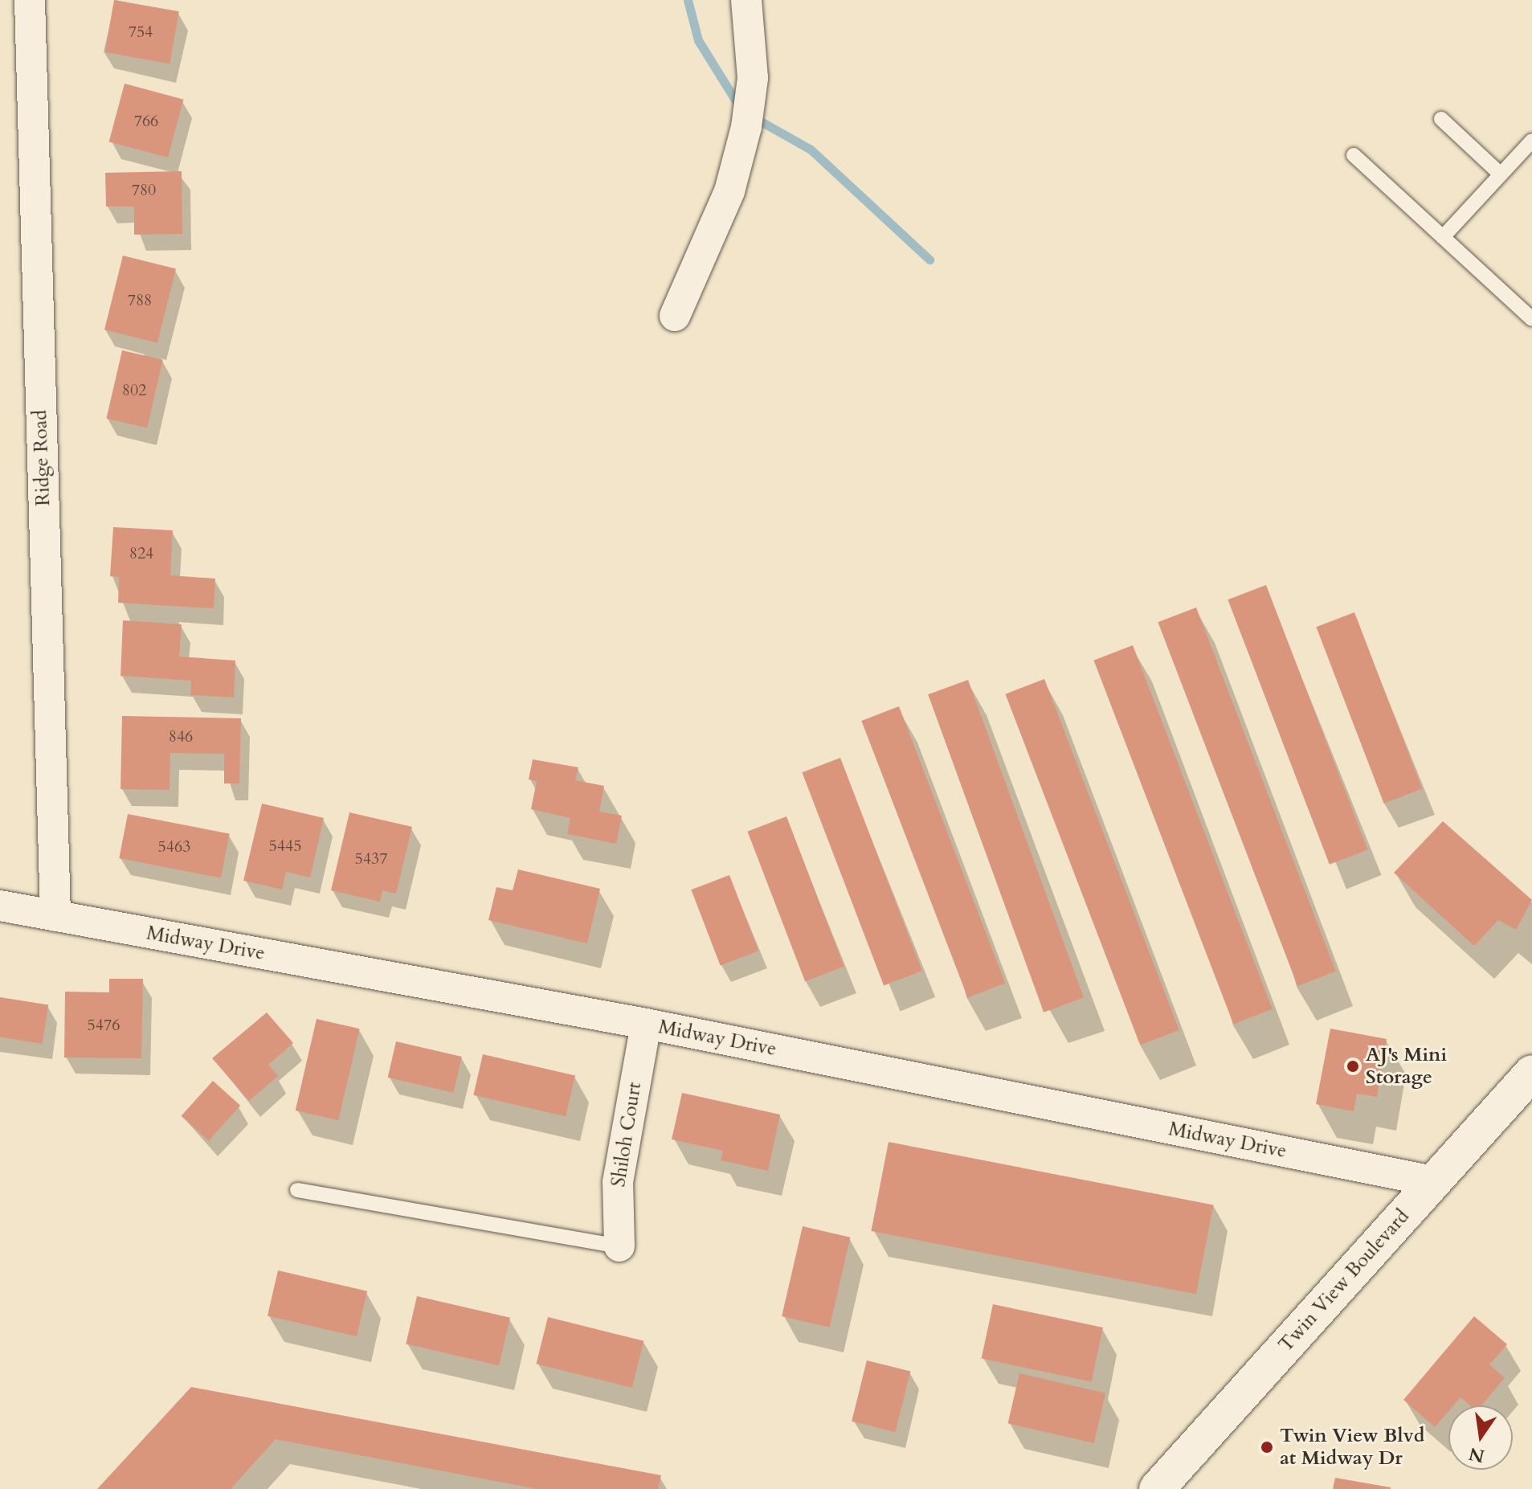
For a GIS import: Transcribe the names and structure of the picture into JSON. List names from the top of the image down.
{
  "streets": {
    "street": [
      "Ridge Road",
      "Midway Drive",
      "Shiloh Court",
      "Twin View Boulevard"
    ]
  },
  "crossings": [
    ["Ridge Road", "Midway Drive"],
    ["Midway Drive", "Shiloh Court"],
    ["Midway Drive", "Twin View Boulevard"]
  ],
  "places": ["AJ's Mini Storage", "Twin View Blvd at Midway Dr"],
  "house_numbers": [
    "754",
    "766",
    "780",
    "788",
    "802",
    "824",
    "846",
    "5445",
    "5463",
    "5437",
    "5476"
  ],
  "north": "bottom"
}
